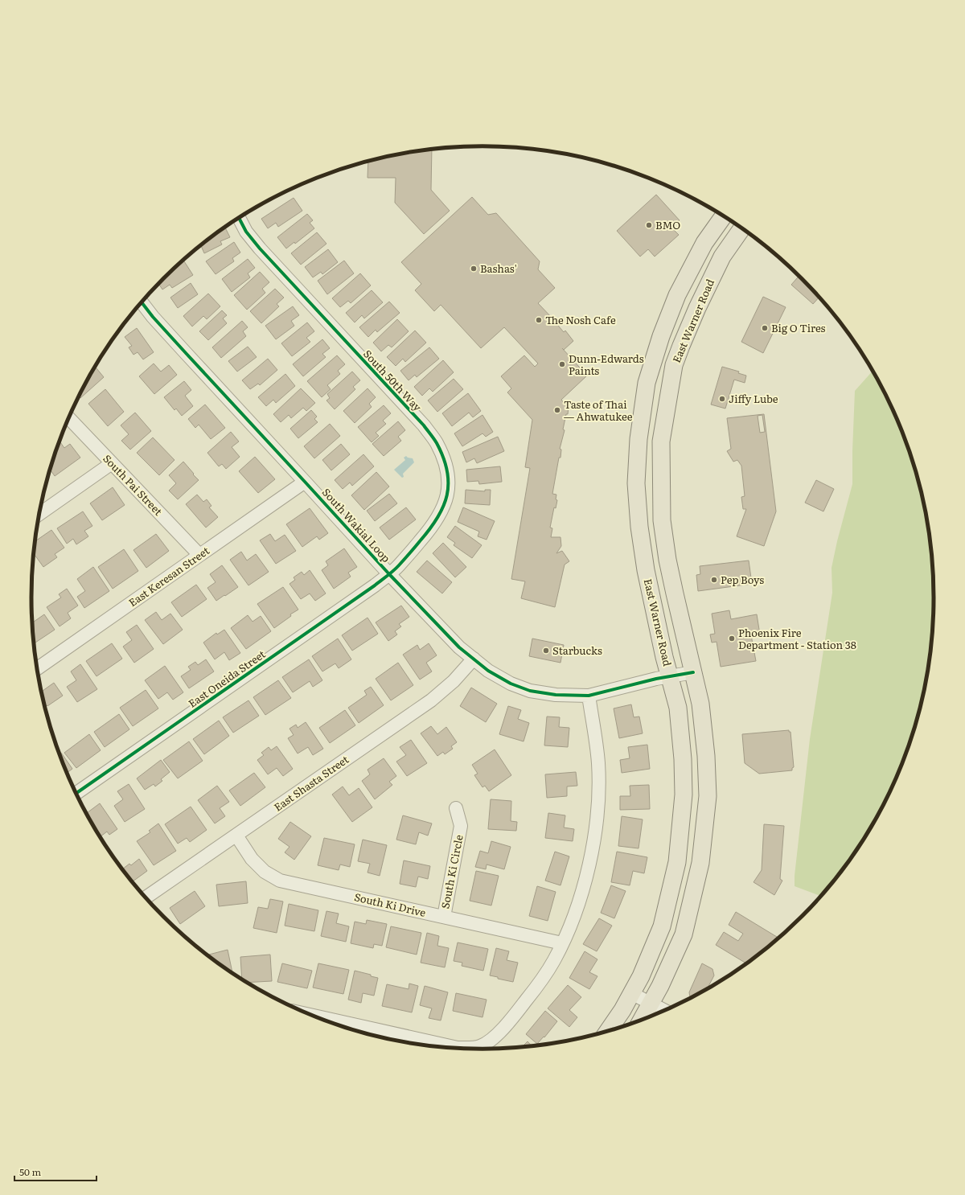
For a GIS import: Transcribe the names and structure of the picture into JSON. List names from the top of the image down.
{
  "streets": {
    "main road": ["East Warner Road"],
    "street": [
      "South 50th Way",
      "South Pai Street",
      "South Wakial Loop",
      "East Keresan Street",
      "East Oneida Street",
      "East Shasta Street",
      "South Ki Circle",
      "South Ki Drive"
    ]
  },
  "crossings": [
    ["East Warner Road", "South Wakial Loop"],
    ["South 50th Way", "South Wakial Loop"],
    ["South 50th Way", "East Oneida Street"],
    ["South Pai Street", "East Keresan Street"],
    ["South Wakial Loop", "East Keresan Street"],
    ["South Wakial Loop", "East Oneida Street"],
    ["South Wakial Loop", "East Shasta Street"],
    ["East Shasta Street", "South Ki Drive"],
    ["South Ki Circle", "South Ki Drive"]
  ],
  "places": [
    "BMO",
    "Bashas'",
    "The Nosh Cafe",
    "Big O Tires",
    "Dunn-Edwards Paints",
    "Jiffy Lube",
    "Taste of Thai — Ahwatukee",
    "Pep Boys",
    "Phoenix Fire Department - Station 38",
    "Starbucks"
  ],
  "scale_bar": "50 m"
}
